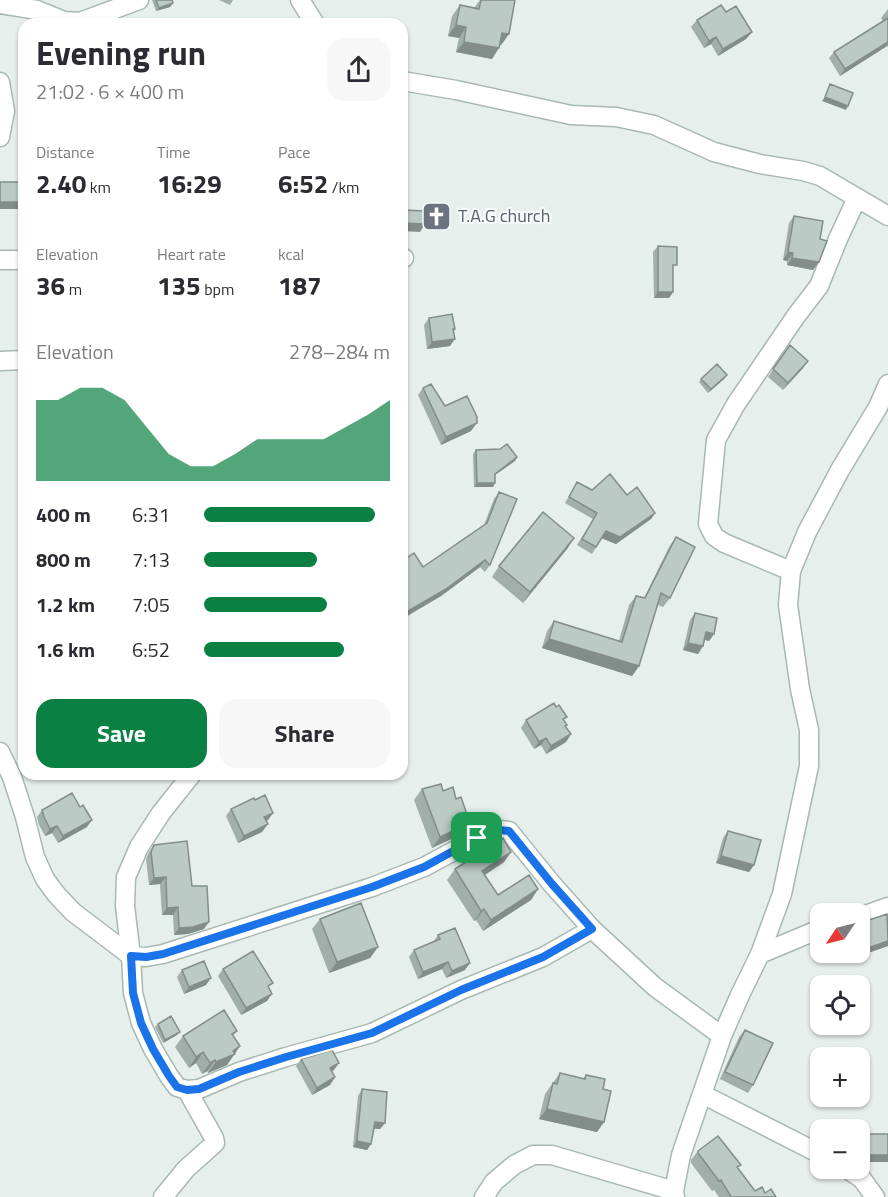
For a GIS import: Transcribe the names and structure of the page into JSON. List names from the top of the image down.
{
  "places": {
    "church": ["T.A.G church"]
  },
  "north": "bottom left",
  "page": {
    "heading": ["Evening run", "21:02 · 6 × 400 m"],
    "stats": [
      ["Distance", "2.40 km"],
      ["Time", "16:29"],
      ["Pace", "6:52 /km"],
      ["Elevation", "36 m"],
      ["Heart rate", "135 bpm"],
      ["kcal", "187"]
    ],
    "chart": ["Elevation", "278–284 m"],
    "list": [
      {
        "name": "400 m",
        "note": "6:31"
      },
      {
        "name": "800 m",
        "note": "7:13"
      },
      {
        "name": "1.2 km",
        "note": "7:05"
      },
      {
        "name": "1.6 km",
        "note": "6:52"
      }
    ],
    "buttons": ["Save", "Share"],
    "map_buttons": ["+", "−"]
  }
}
